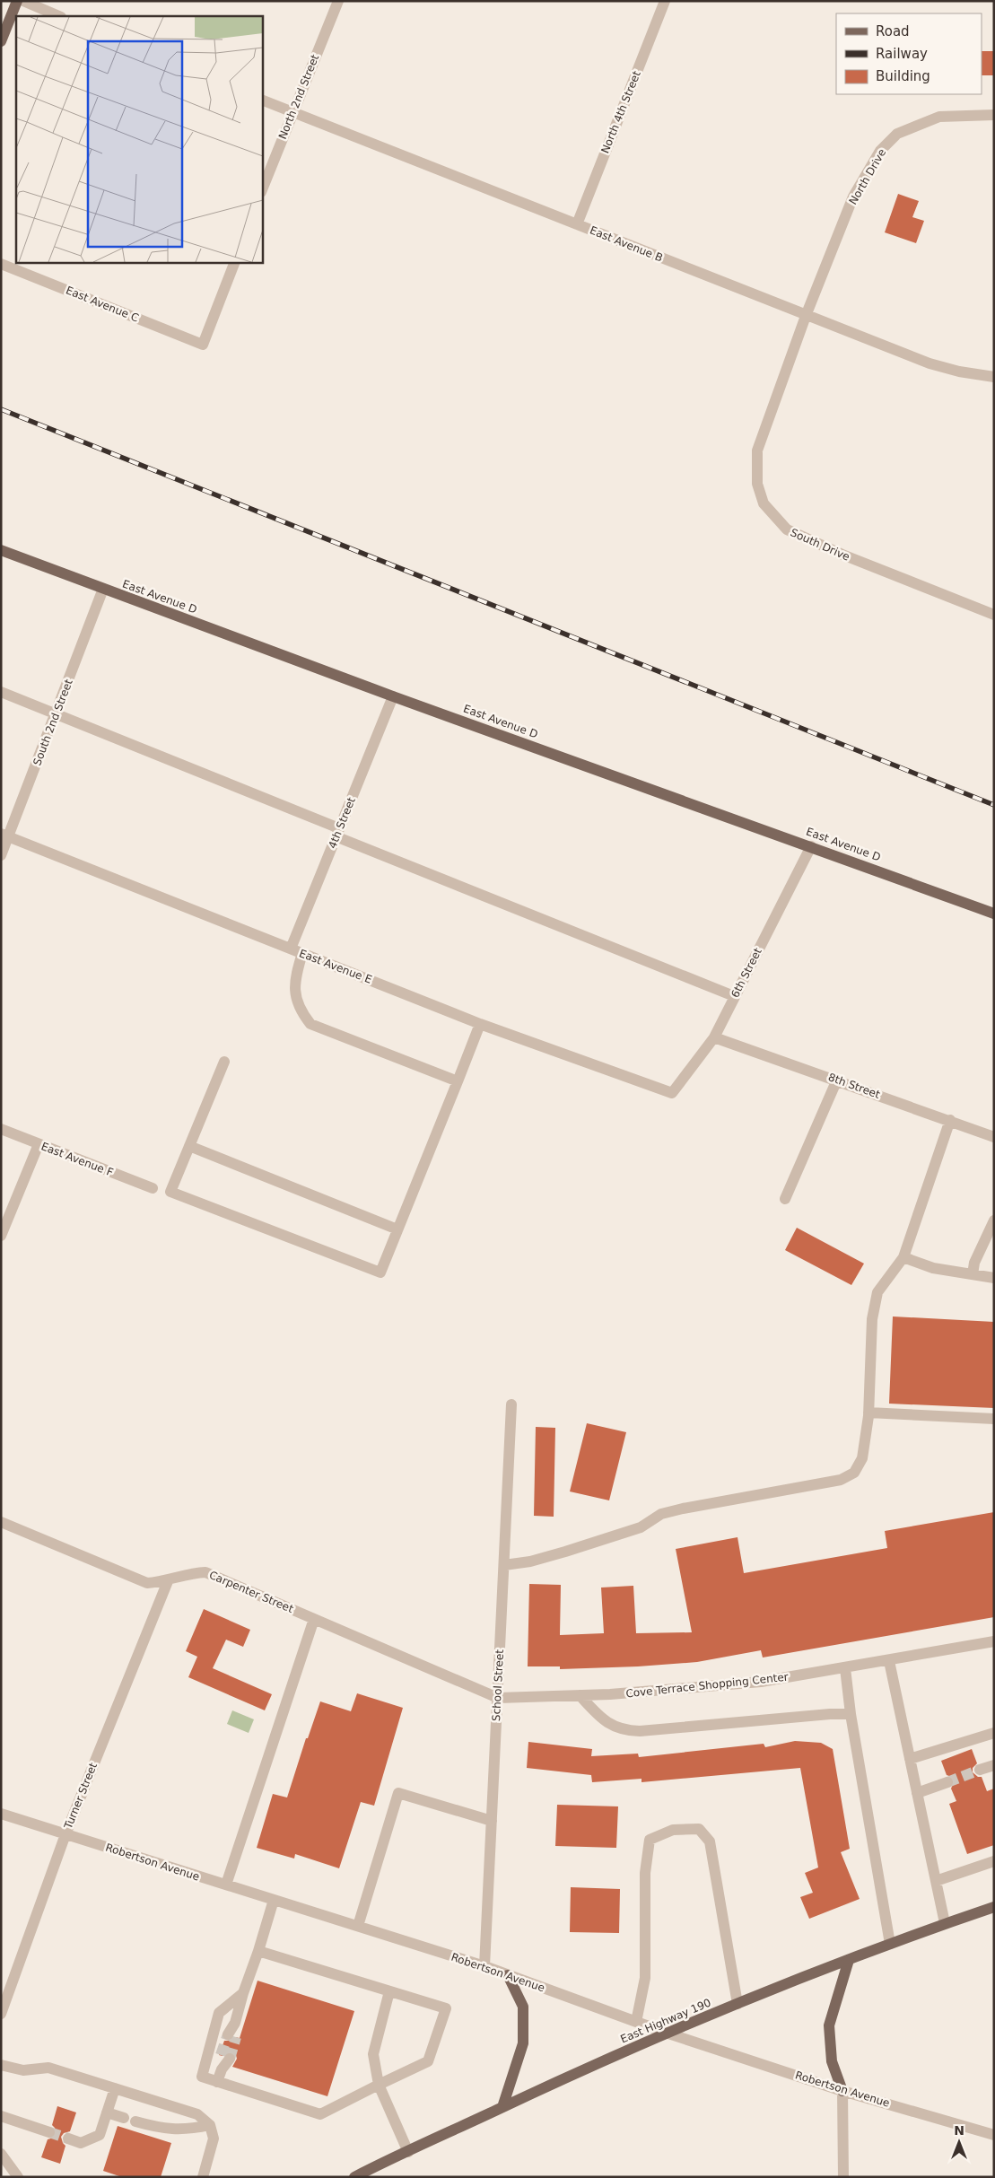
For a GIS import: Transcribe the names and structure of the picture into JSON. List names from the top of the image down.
{
  "streets": {
    "main road": ["East Avenue D", "East Highway 190"],
    "street": [
      "North 2nd Street",
      "North 4th Street",
      "North Drive",
      "East Avenue B",
      "East Avenue C",
      "South Drive",
      "South 2nd Street",
      "4th Street",
      "East Avenue E",
      "6th Street",
      "8th Street",
      "East Avenue F",
      "Carpenter Street",
      "School Street",
      "Cove Terrace Shopping Center",
      "Turner Street",
      "Robertson Avenue"
    ]
  },
  "crossings": [
    ["North 2nd Street", "East Avenue B"],
    ["North 4th Street", "East Avenue B"],
    ["North Drive", "East Avenue B"],
    ["North Drive", "South Drive"],
    ["East Avenue B", "South Drive"],
    ["East Avenue D", "South 2nd Street"],
    ["East Avenue D", "4th Street"],
    ["East Avenue D", "6th Street"],
    ["South 2nd Street", "East Avenue E"],
    ["4th Street", "East Avenue E"],
    ["East Avenue E", "6th Street"],
    ["6th Street", "8th Street"],
    ["Carpenter Street", "School Street"],
    ["Carpenter Street", "Cove Terrace Shopping Center"],
    ["Carpenter Street", "Turner Street"],
    ["School Street", "Cove Terrace Shopping Center"],
    ["School Street", "Robertson Avenue"],
    ["Turner Street", "Robertson Avenue"],
    ["Robertson Avenue", "East Highway 190"]
  ],
  "legend": ["Road", "Railway", "Building"],
  "north": "top"
}
